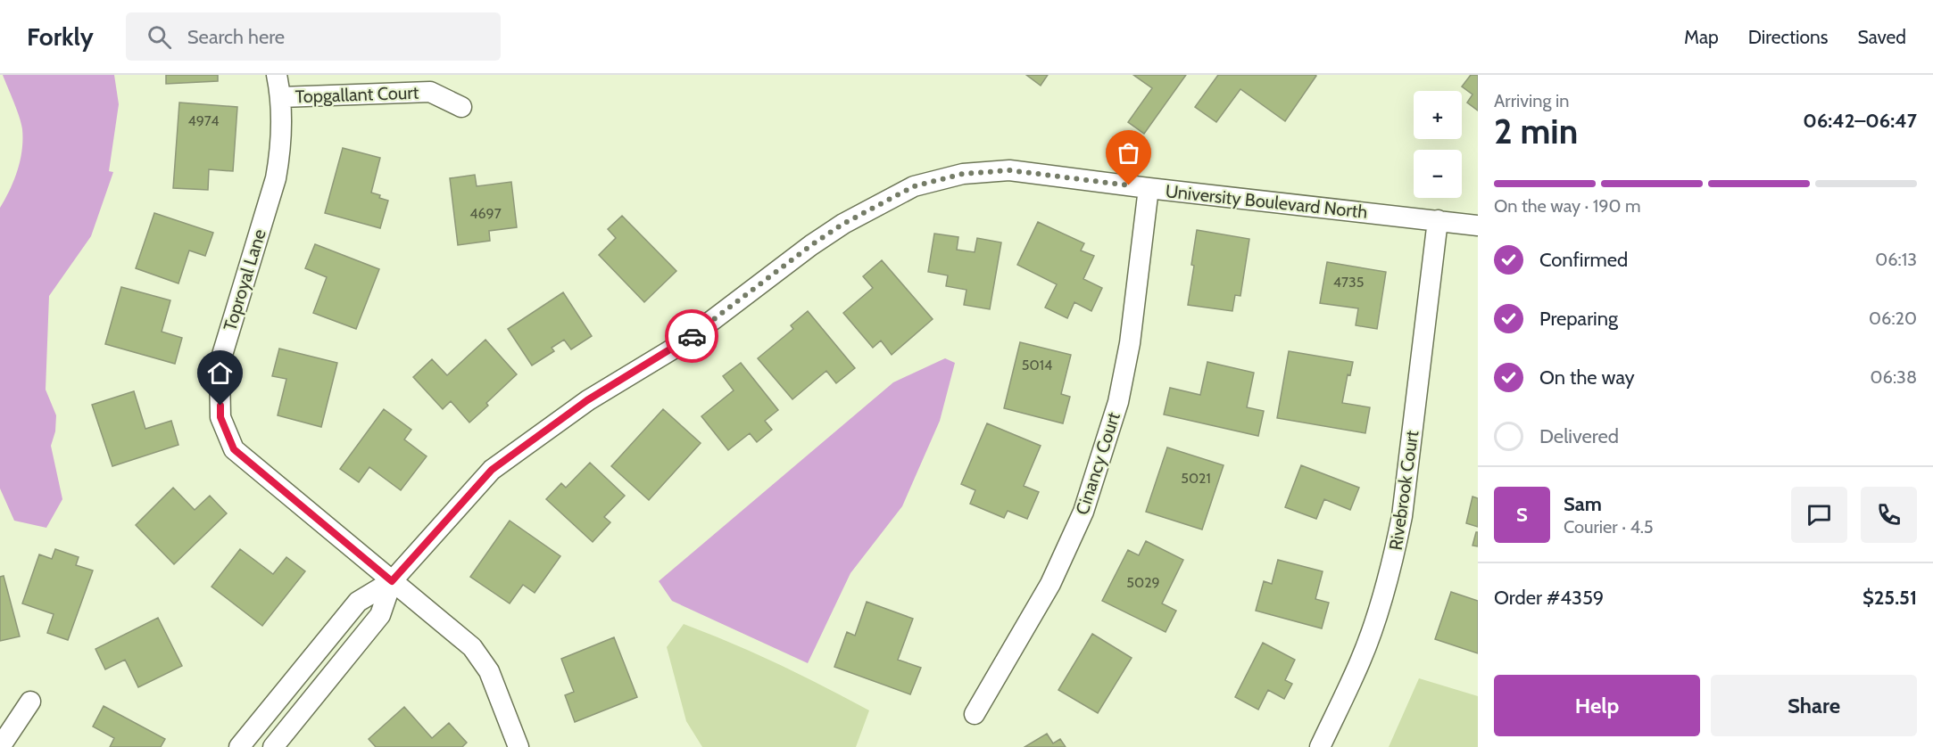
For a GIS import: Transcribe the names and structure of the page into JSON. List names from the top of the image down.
{
  "streets": {
    "street": [
      "Topgallant Court",
      "University Boulevard North",
      "Toproyal Lane",
      "Cinancy Court",
      "Rivebrook Court"
    ]
  },
  "crossings": [
    ["Topgallant Court", "Toproyal Lane"],
    ["University Boulevard North", "Toproyal Lane"],
    ["University Boulevard North", "Cinancy Court"],
    ["University Boulevard North", "Rivebrook Court"]
  ],
  "house_numbers": [
    "4974",
    "4697",
    "4735",
    "5014",
    "5021",
    "5029"
  ],
  "page": {
    "header": "Forkly",
    "search": "Search here",
    "nav": ["Map", "Directions", "Saved"],
    "heading": ["2 min", "Arriving in", "06:42–06:47"],
    "panel": [
      "Sam",
      "Courier · 4.5",
      "Order #4359",
      "$25.51"
    ],
    "map_buttons": ["+", "−"],
    "bar": "On the way · 190 m",
    "list": [
      ["Confirmed", "06:13"],
      ["Preparing", "06:20"],
      ["On the way", "06:38"],
      "Delivered"
    ],
    "round": "S",
    "buttons": ["Help", "Share"]
  }
}
